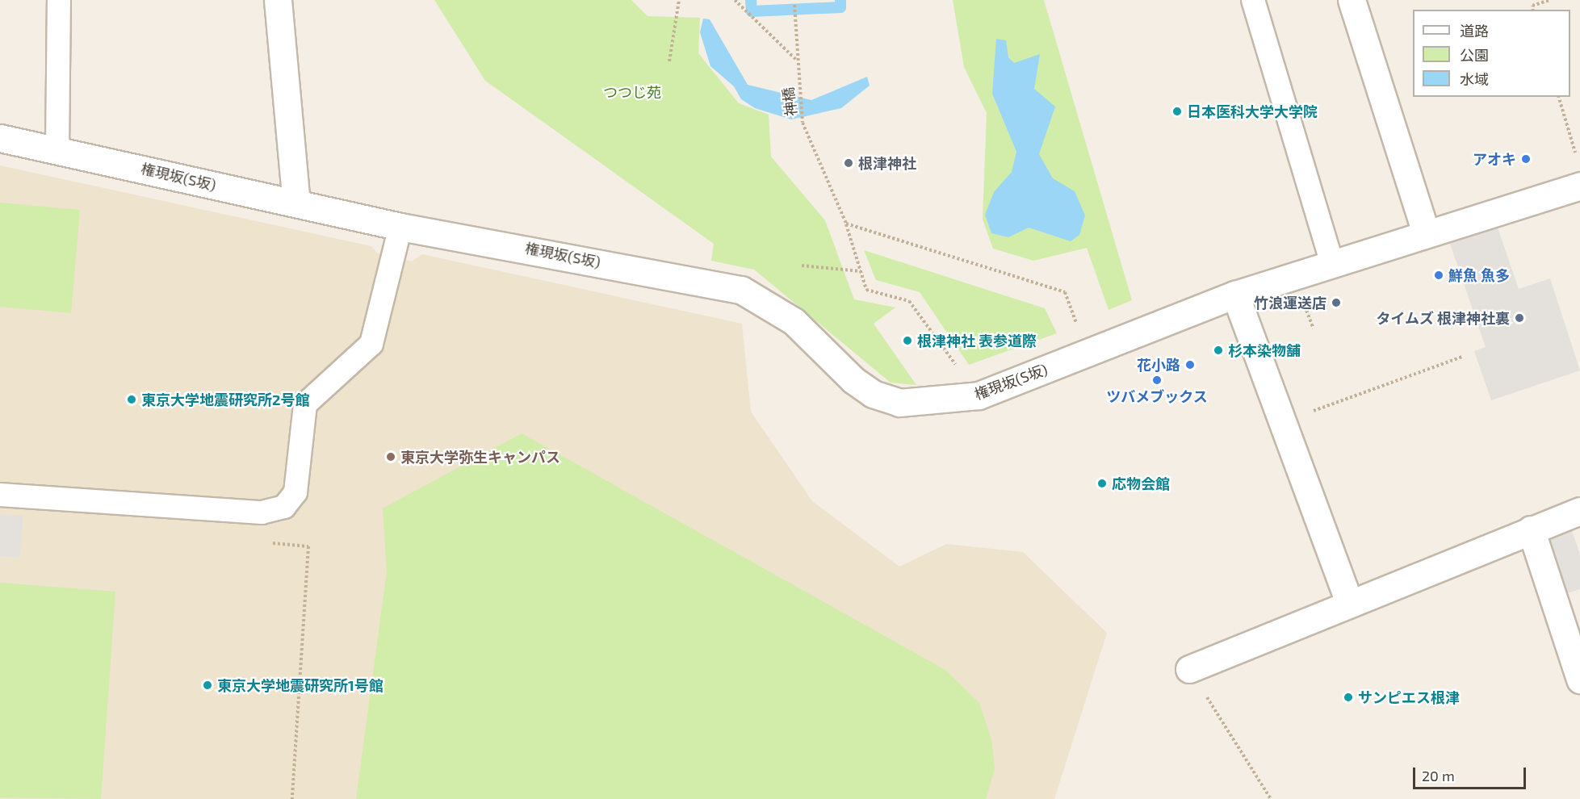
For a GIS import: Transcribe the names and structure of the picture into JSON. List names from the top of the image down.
{
  "streets": {
    "street": ["権現坂(S坂)"],
    "path": ["神橋"]
  },
  "crossings": [
    ["神橋", "権現坂(S坂)"]
  ],
  "parks": ["つつじ苑"],
  "places": [
    "日本医科大学大学院",
    "アオキ",
    "根津神社",
    "鮮魚 魚多",
    "竹浪運送店",
    "タイムズ 根津神社裏",
    "根津神社 表参道際",
    "杉本染物舗",
    "花小路",
    "ツバメブックス",
    "東京大学地震研究所2号館",
    "東京大学弥生キャンパス",
    "応物会館",
    "東京大学地震研究所1号館",
    "サンピエス根津"
  ],
  "legend": ["道路", "公園", "水域"],
  "scale_bar": "20 m"
}
